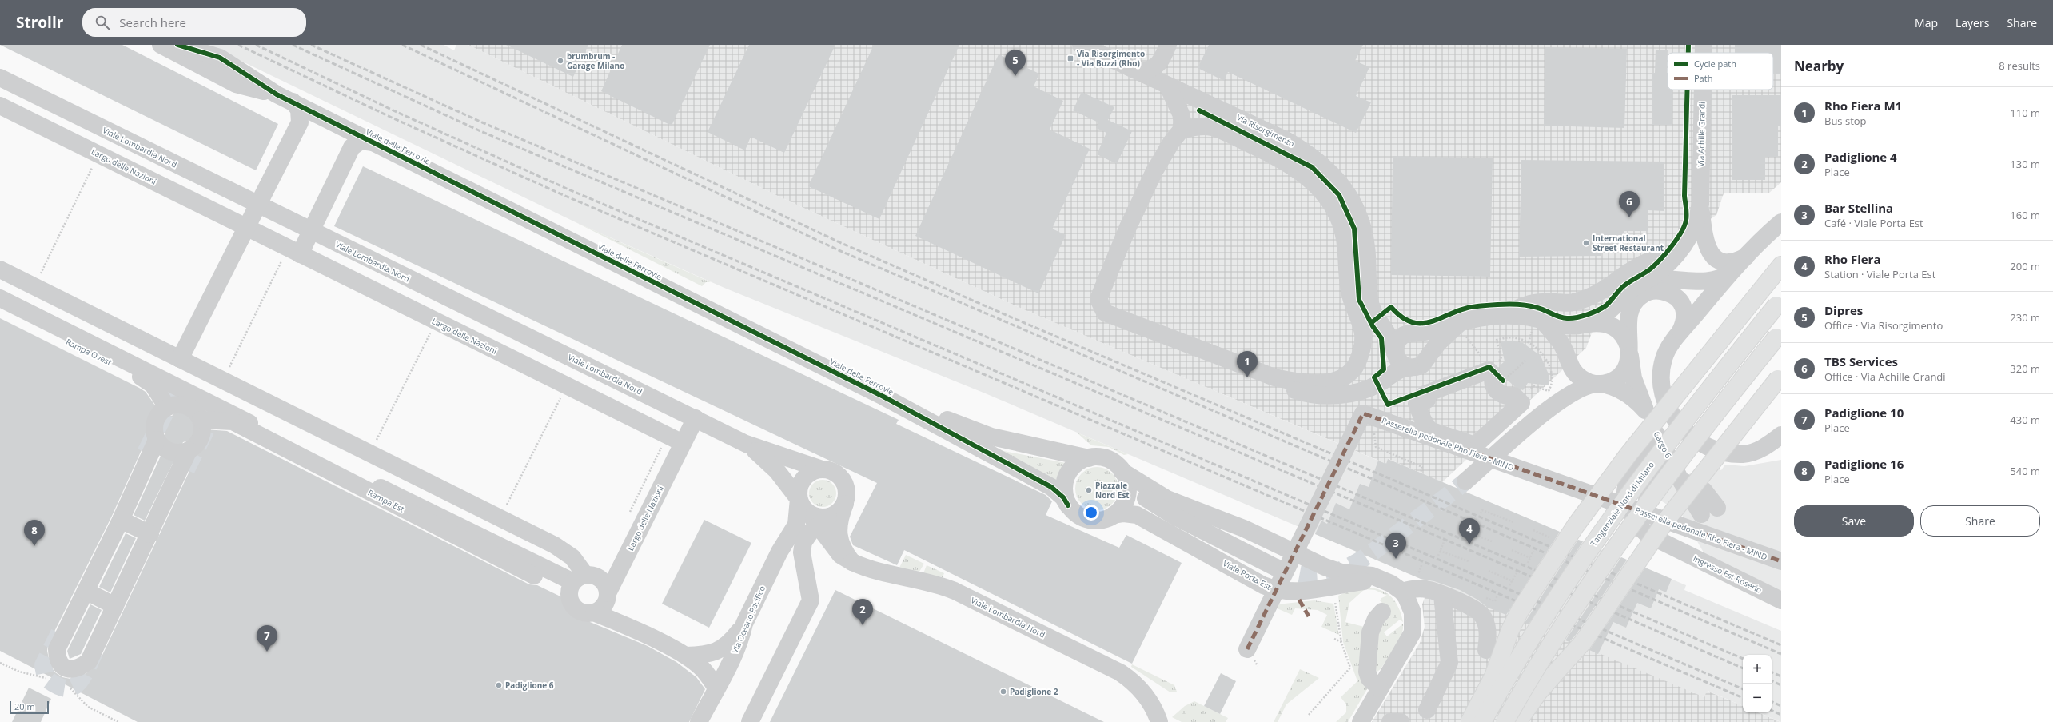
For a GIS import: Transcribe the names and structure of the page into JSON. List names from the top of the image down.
{
  "streets": {
    "highway": ["Tangenziale Nord di Milano"],
    "street": [
      "Via Risorgimento",
      "Via Achille Grandi",
      "Viale delle Ferrovie",
      "Viale Lombardia Nord",
      "Largo delle Nazioni",
      "Rampa Ovest",
      "Passerella pedonale Rho Fiera - MIND",
      "Cargo 6",
      "Rampa Est",
      "Ingresso Est Roserio",
      "Viale Porta Est",
      "Via Oceano Pacifico"
    ]
  },
  "crossings": [
    ["Viale delle Ferrovie", "Viale Porta Est"],
    ["Viale Lombardia Nord", "Largo delle Nazioni"],
    ["Viale Lombardia Nord", "Via Oceano Pacifico"],
    ["Largo delle Nazioni", "Rampa Est"],
    ["Rampa Ovest", "Rampa Est"]
  ],
  "places": {
    "transit": ["Via Risorgimento - Via Buzzi (Rho)"],
    "other": [
      "brumbrum - Garage Milano",
      "International Street Restaurant",
      "Piazzale Nord Est",
      "Padiglione 6",
      "Padiglione 2"
    ]
  },
  "legend": ["Cycle path", "Path"],
  "scale_bar": "20 m",
  "page": {
    "header": "Strollr",
    "search": "Search here",
    "nav": ["Map", "Layers", "Share"],
    "heading": ["Nearby", "8 results"],
    "pins": [
      "5",
      "6",
      "1",
      "4",
      "8",
      "3",
      "2",
      "7"
    ],
    "list": [
      {
        "mark": "1",
        "name": "Rho Fiera M1",
        "note": "Bus stop",
        "value": "110 m"
      },
      {
        "mark": "2",
        "name": "Padiglione 4",
        "note": "Place",
        "value": "130 m"
      },
      {
        "mark": "3",
        "name": "Bar Stellina",
        "note": "Café · Viale Porta Est",
        "value": "160 m"
      },
      {
        "mark": "4",
        "name": "Rho Fiera",
        "note": "Station · Viale Porta Est",
        "value": "200 m"
      },
      {
        "mark": "5",
        "name": "Dipres",
        "note": "Office · Via Risorgimento",
        "value": "230 m"
      },
      {
        "mark": "6",
        "name": "TBS Services",
        "note": "Office · Via Achille Grandi",
        "value": "320 m"
      },
      {
        "mark": "7",
        "name": "Padiglione 10",
        "note": "Place",
        "value": "430 m"
      },
      {
        "mark": "8",
        "name": "Padiglione 16",
        "note": "Place",
        "value": "540 m"
      }
    ],
    "buttons": ["Save", "Share"],
    "map_buttons": ["+", "−"],
    "scale": "20 m"
  }
}
